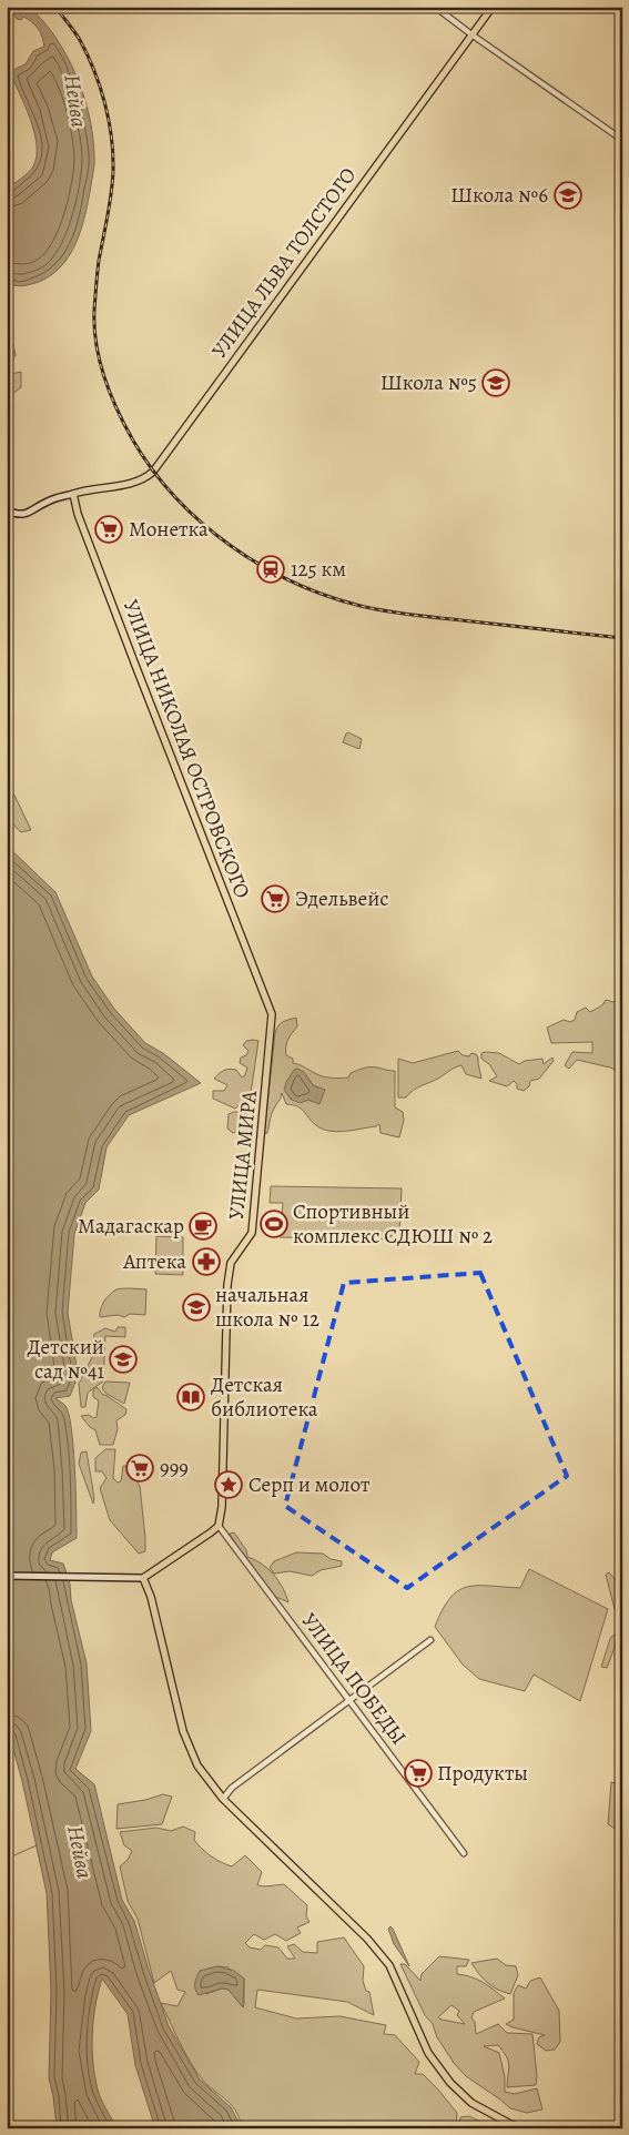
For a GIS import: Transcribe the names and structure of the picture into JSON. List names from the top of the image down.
{
  "streets": {
    "main road": ["УЛИЦА ЛЬВА ТОЛСТОГО", "УЛИЦА НИКОЛАЯ ОСТРОВСКОГО", "УЛИЦА МИРА"],
    "street": ["УЛИЦА ПОБЕДЫ"]
  },
  "crossings": [
    ["УЛИЦА ЛЬВА ТОЛСТОГО", "УЛИЦА НИКОЛАЯ ОСТРОВСКОГО"],
    ["УЛИЦА НИКОЛАЯ ОСТРОВСКОГО", "УЛИЦА МИРА"],
    ["УЛИЦА МИРА", "УЛИЦА ПОБЕДЫ"]
  ],
  "water": ["Нейва"],
  "places": {
    "school or university": [
      "Школа №6",
      "Школа №5",
      "начальная школа № 12",
      "Детский сад №41"
    ],
    "supermarket": [
      "Монетка",
      "Эдельвейс",
      "999",
      "Продукты"
    ],
    "station": ["125 км"],
    "sports": ["Спортивный комплекс СДЮШ № 2"],
    "cafe": ["Мадагаскар"],
    "pharmacy": ["Аптека"],
    "library": ["Детская библиотека"],
    "place": ["Серп и молот"]
  }
}
